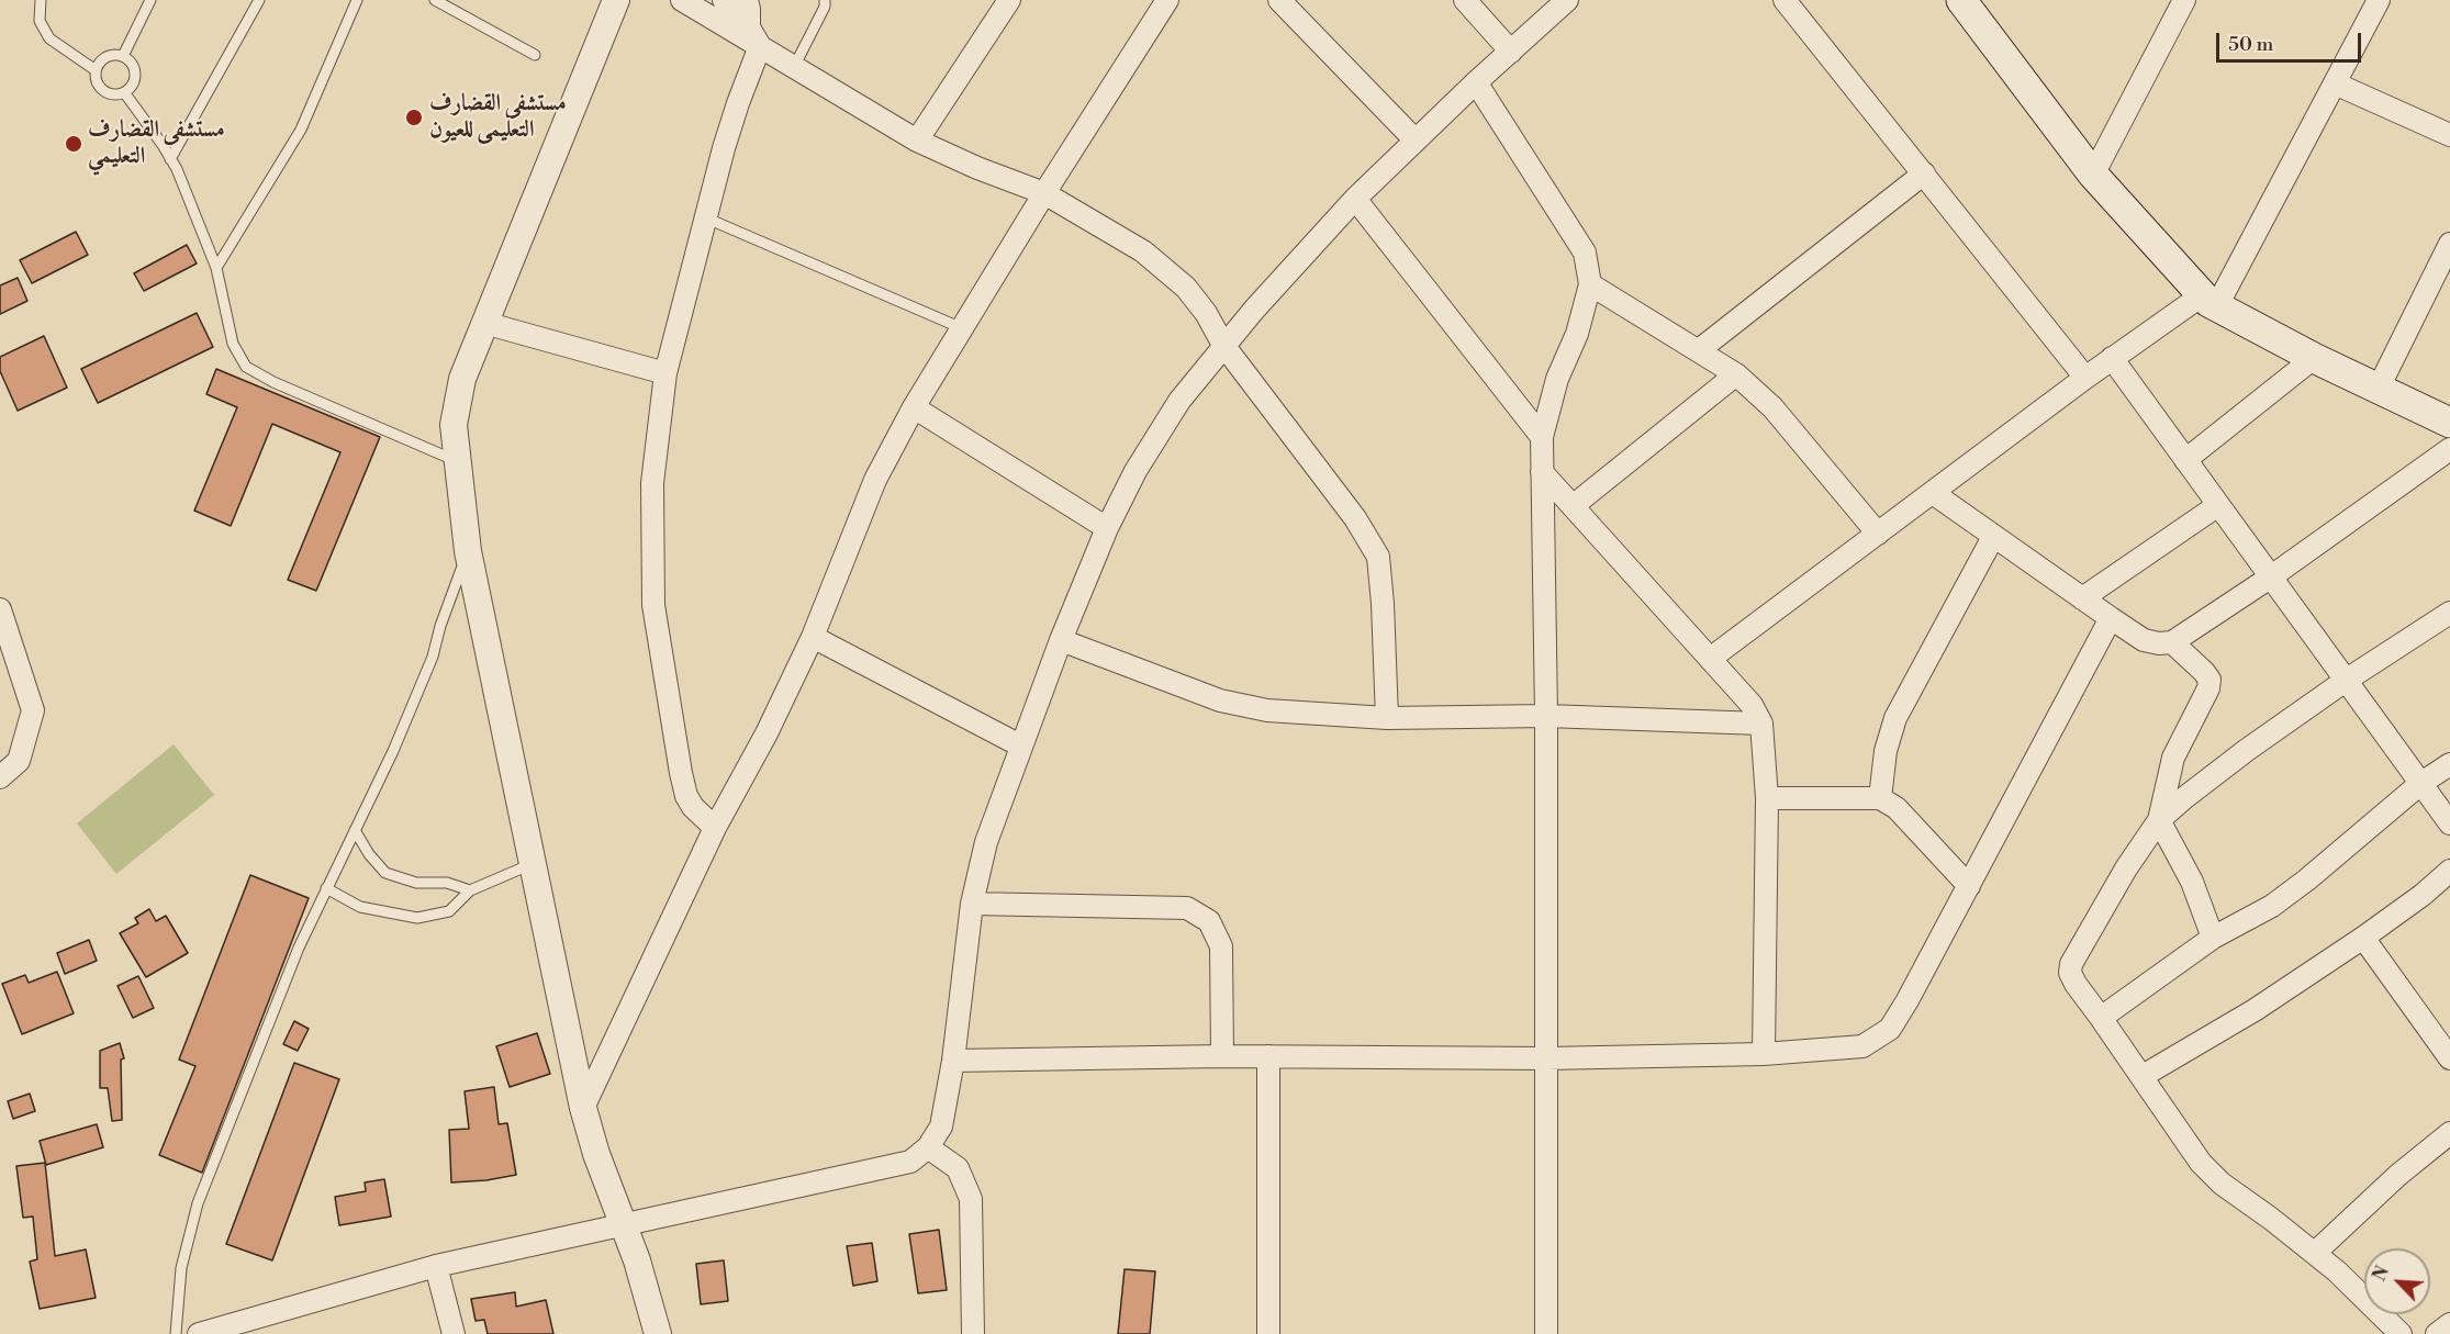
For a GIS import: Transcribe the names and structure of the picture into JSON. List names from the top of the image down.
{
  "places": ["مستشفى القضارف التعليمى للعيون", "مستشفى القضارف التعليمي"],
  "scale_bar": "50 m",
  "north": "top left"
}
